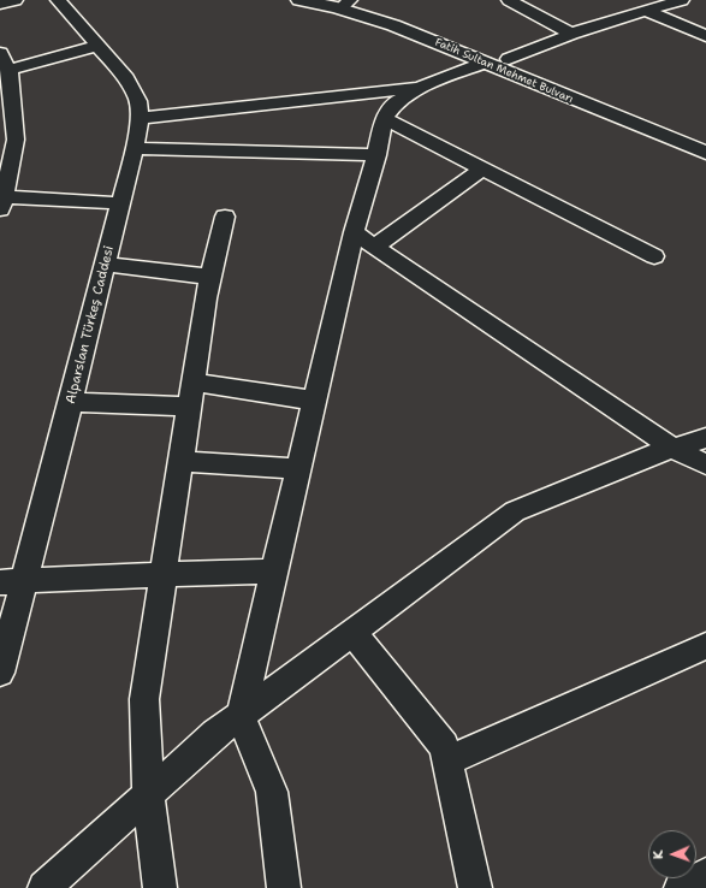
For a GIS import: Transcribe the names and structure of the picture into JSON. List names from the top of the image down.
{
  "streets": {
    "main road": ["Fatih Sultan Mehmet Bulvarı"],
    "street": ["Alparslan Türkeş Caddesi"]
  },
  "north": "left"
}
